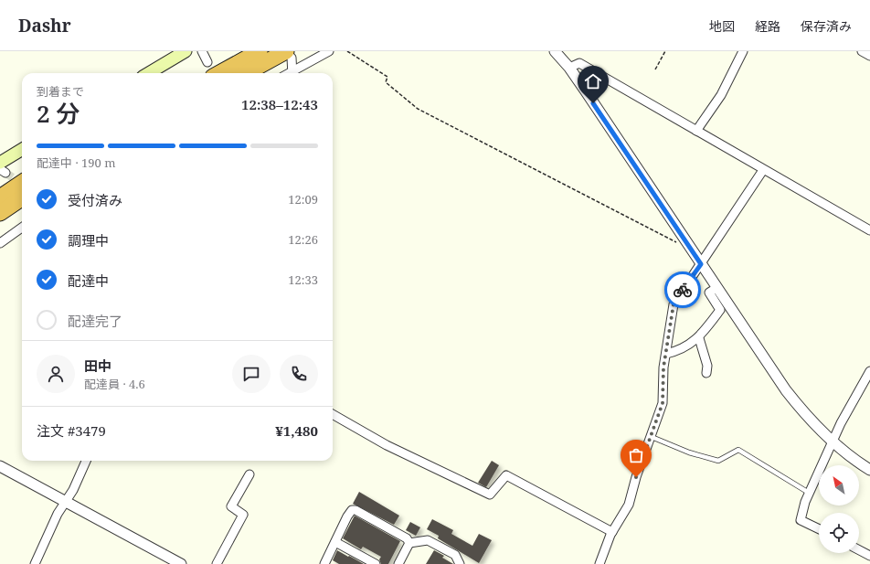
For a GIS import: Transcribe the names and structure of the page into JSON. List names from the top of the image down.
{
  "north": "top left",
  "page": {
    "header": "Dashr",
    "nav": ["地図", "経路", "保存済み"],
    "heading": ["2 分", "到着まで", "12:38–12:43"],
    "panel": [
      "田中",
      "配達員 · 4.6",
      "注文 #3479",
      "¥1,480"
    ],
    "bar": "配達中 · 190 m",
    "list": [
      ["受付済み", "12:09"],
      ["調理中", "12:26"],
      ["配達中", "12:33"],
      "配達完了"
    ]
  }
}
